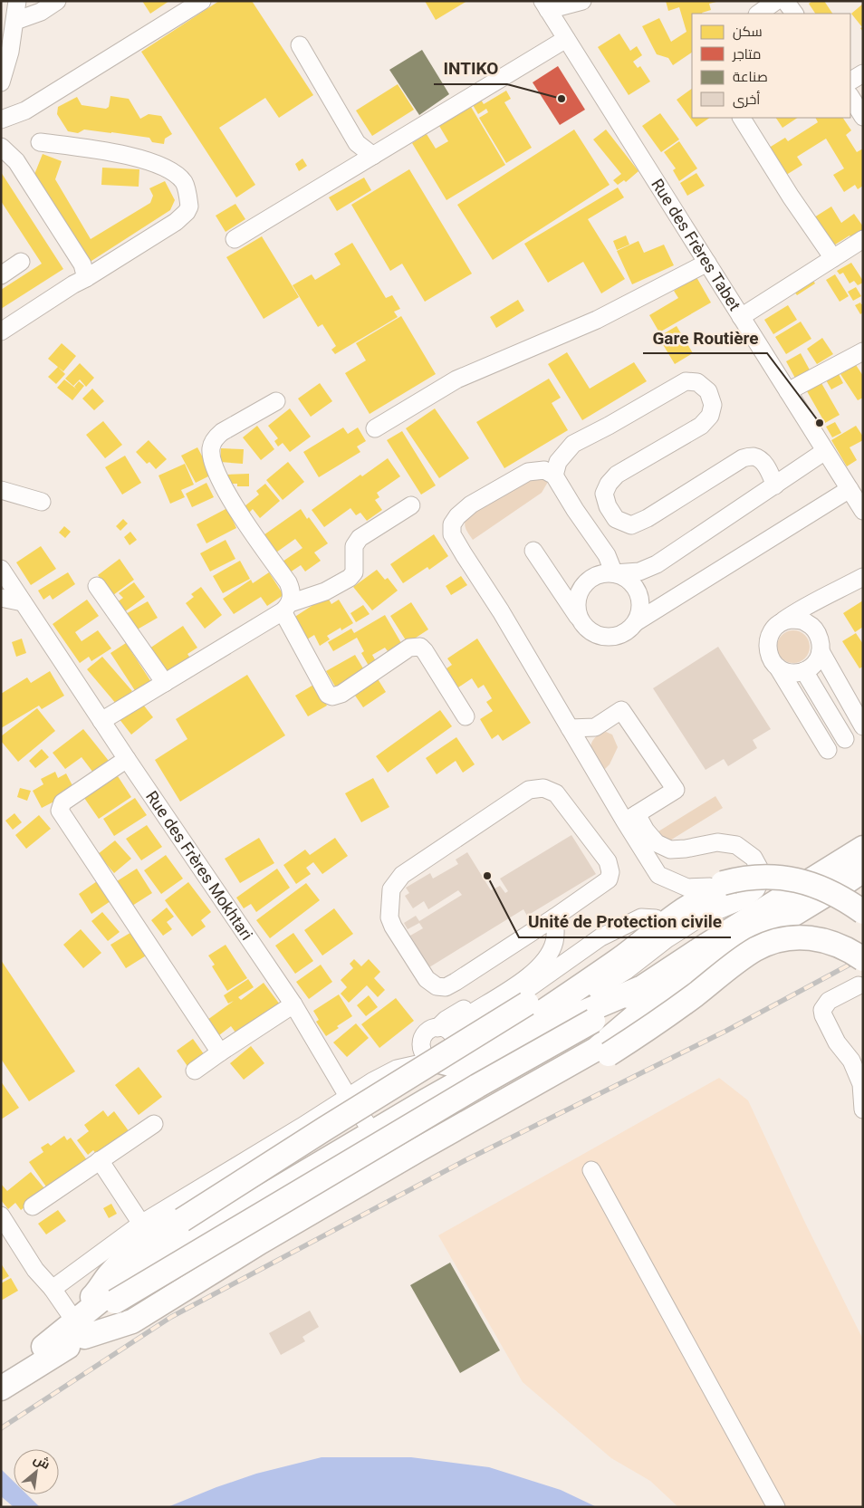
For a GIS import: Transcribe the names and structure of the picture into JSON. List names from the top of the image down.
{
  "streets": {
    "street": ["Rue des Frères Tabet", "Rue des Frères Mokhtari"]
  },
  "places": ["INTIKO", "Gare Routière", "Unité de Protection civile"],
  "legend": [
    "سكن",
    "متاجر",
    "صناعة",
    "أخرى"
  ],
  "north": "top right"
}
